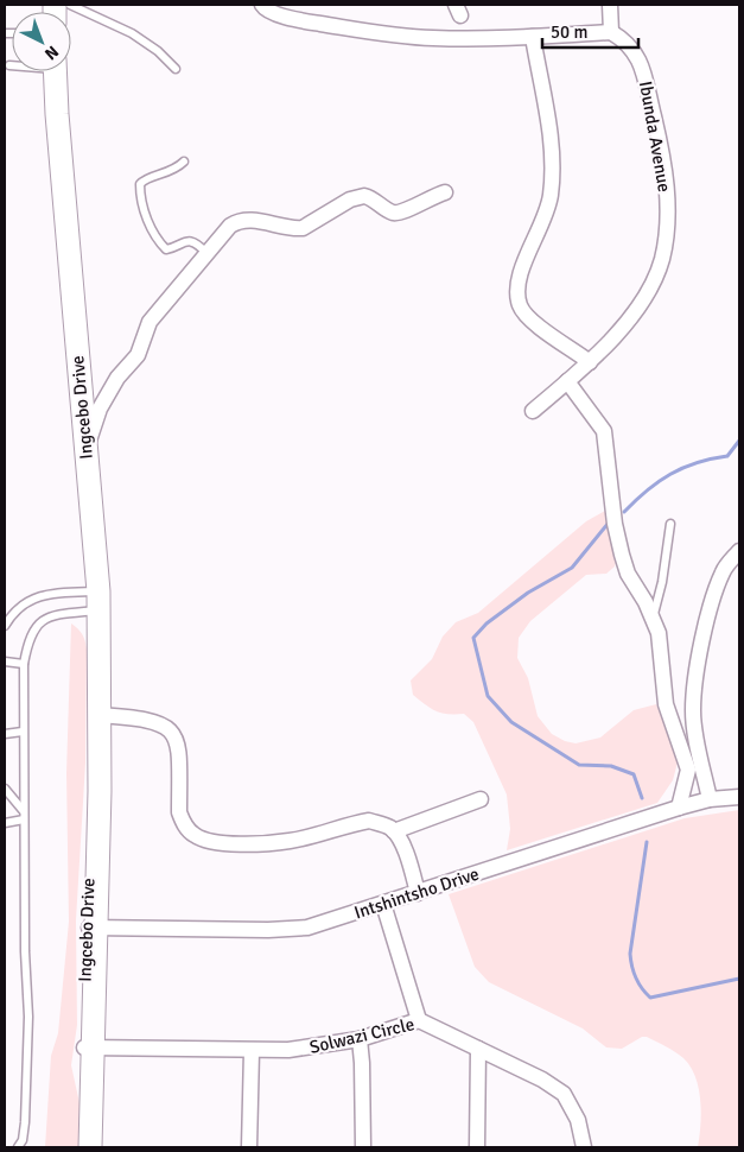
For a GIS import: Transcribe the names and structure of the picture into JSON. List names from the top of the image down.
{
  "streets": {
    "main road": ["Ingcebo Drive"],
    "street": ["Ibunda Avenue", "Intshintsho Drive", "Solwazi Circle"]
  },
  "crossings": [
    ["Ingcebo Drive", "Intshintsho Drive"],
    ["Ingcebo Drive", "Solwazi Circle"]
  ],
  "scale_bar": "50 m",
  "north": "bottom right"
}
